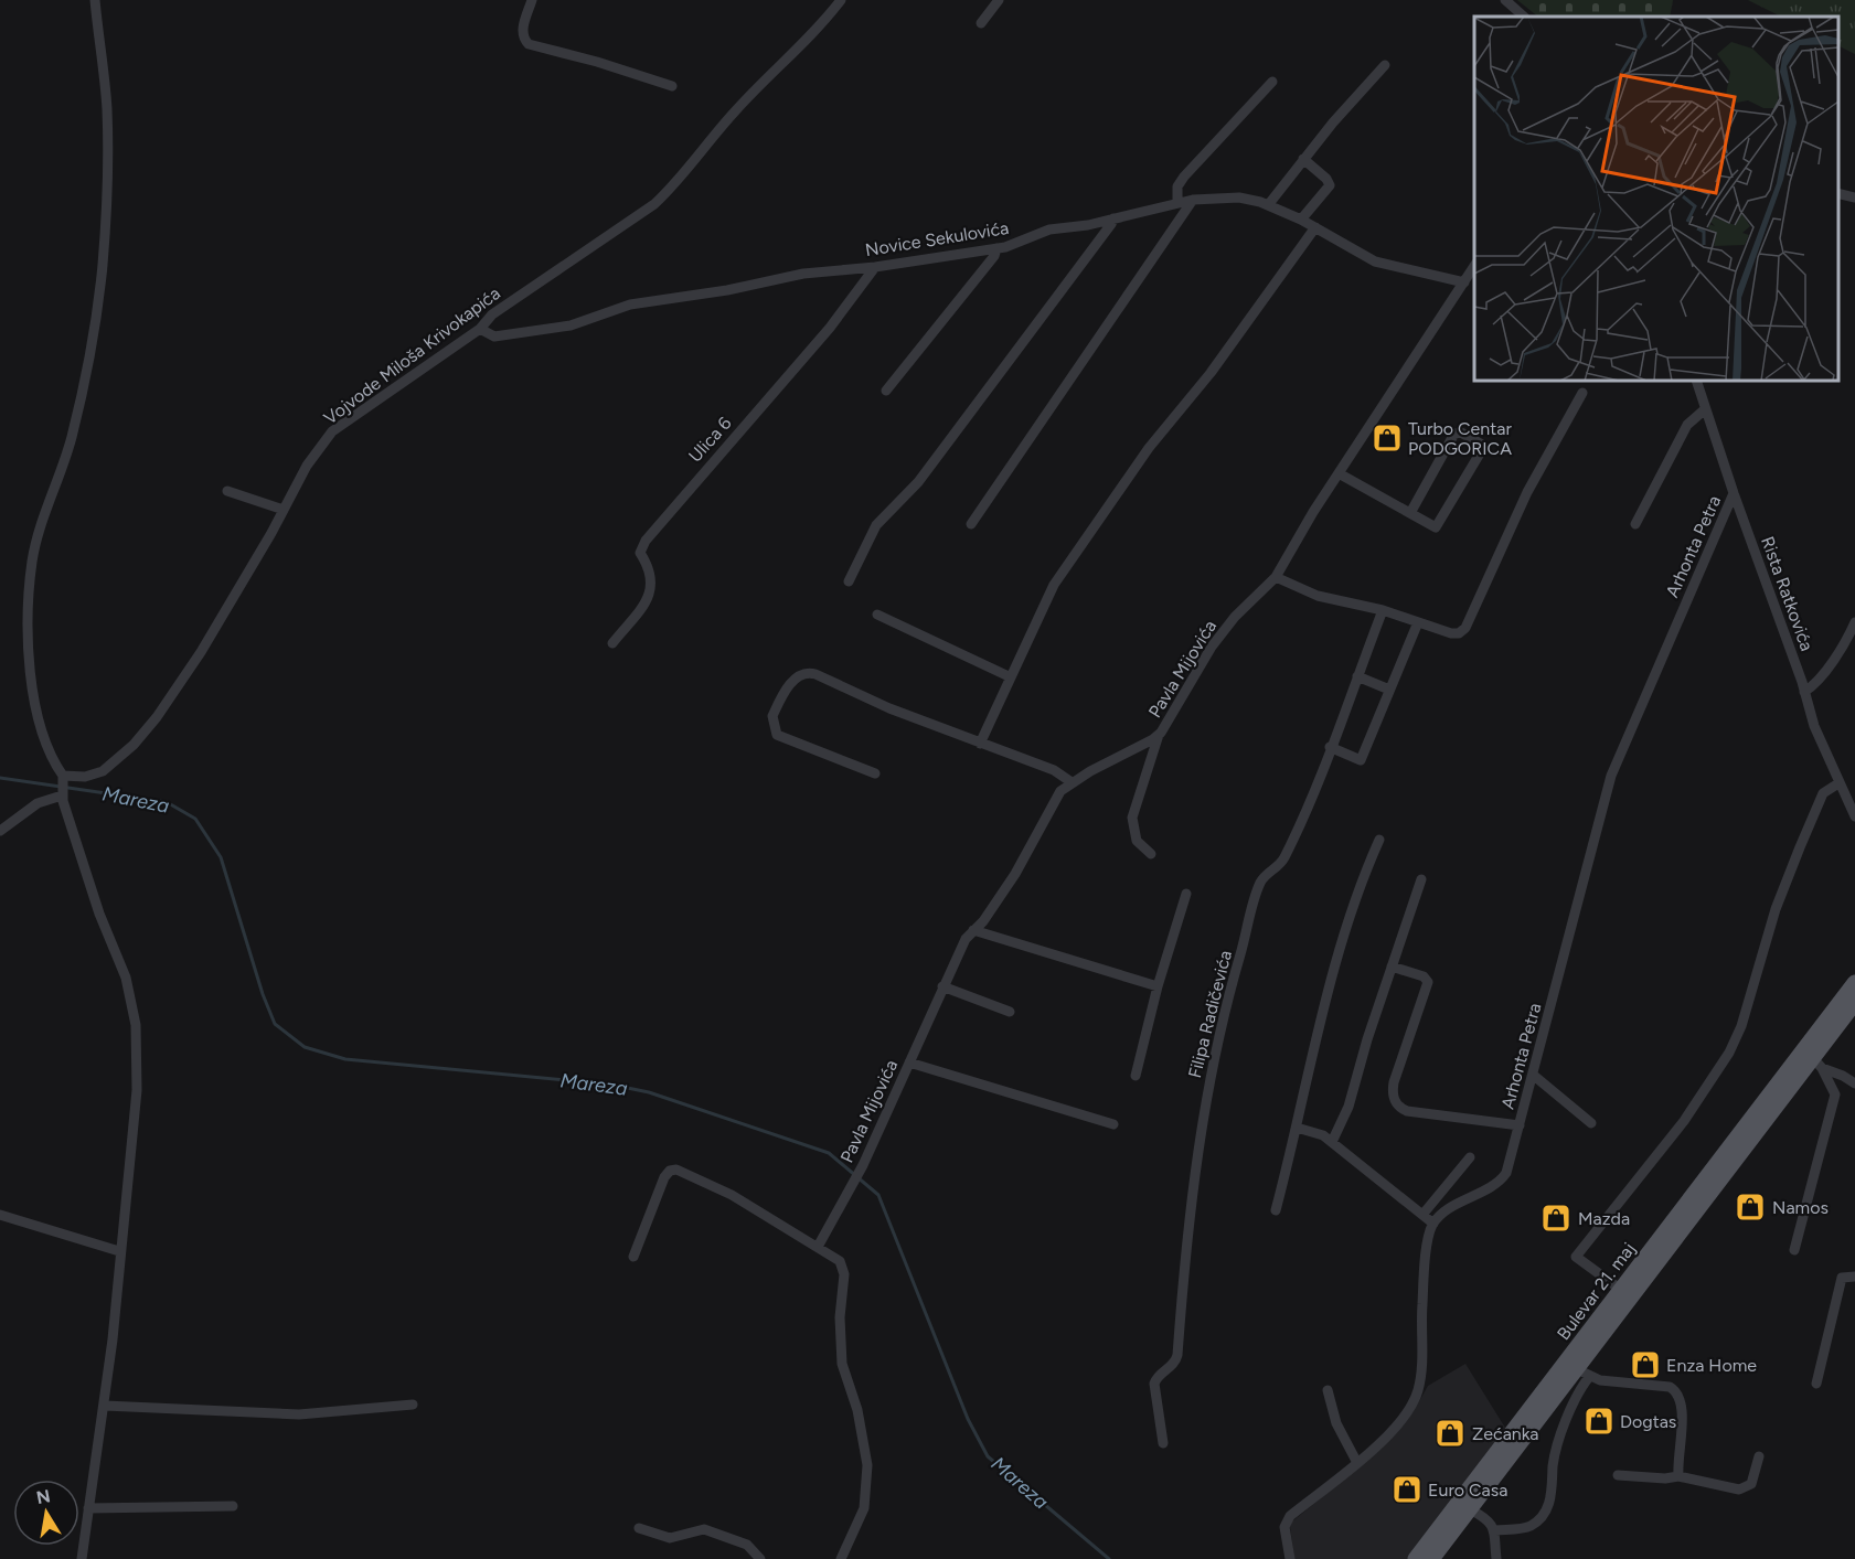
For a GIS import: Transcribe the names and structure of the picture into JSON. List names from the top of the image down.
{
  "streets": {
    "main road": ["Bulevar 21. maj"],
    "street": [
      "Novice Sekulovića",
      "Vojvode Miloša Krivokapića",
      "Ulica 6",
      "Arhonta Petra",
      "Rista Ratkovića",
      "Pavla Mijovića",
      "Filipa Radičevića"
    ]
  },
  "crossings": [
    ["Novice Sekulovića", "Vojvode Miloša Krivokapića"],
    ["Novice Sekulovića", "Ulica 6"],
    ["Novice Sekulovića", "Pavla Mijovića"],
    ["Arhonta Petra", "Rista Ratkovića"]
  ],
  "water": ["Mareza"],
  "places": {
    "shop": [
      "Turbo Centar PODGORICA",
      "Namos",
      "Mazda",
      "Enza Home",
      "Dogtas",
      "Zećanka",
      "Euro Casa"
    ]
  },
  "north": "top"
}
